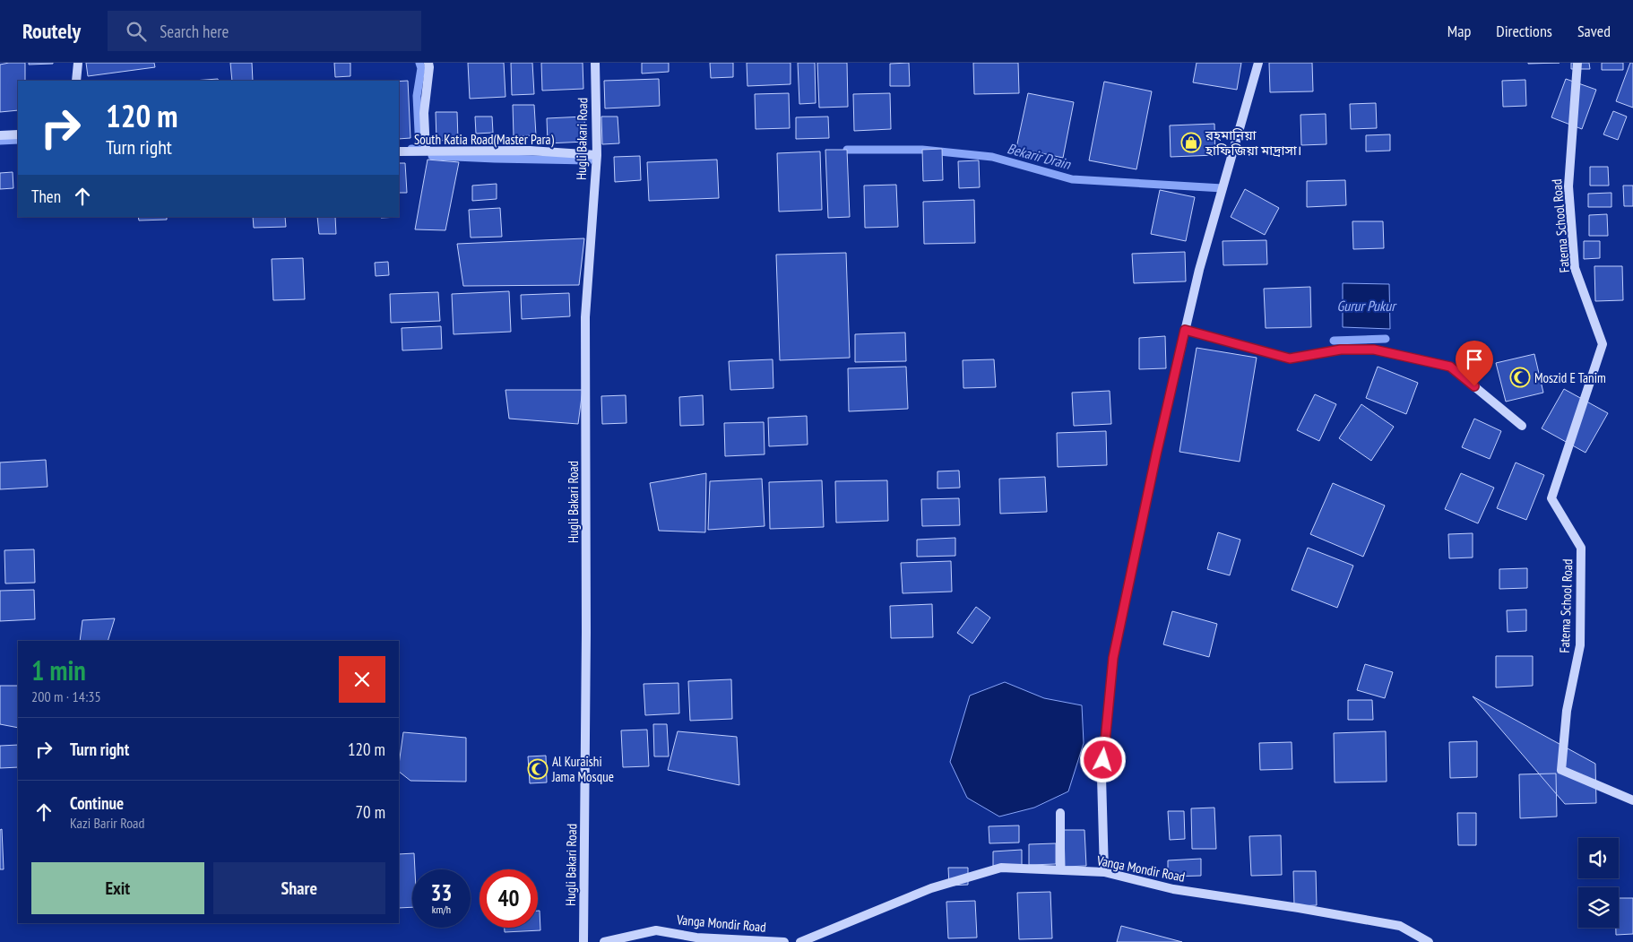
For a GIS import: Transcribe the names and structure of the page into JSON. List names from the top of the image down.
{
  "streets": {
    "street": [
      "South Katia Road(Master Para)",
      "Hugli Bakari Road",
      "Fatema School Road",
      "Vanga Mondir Road"
    ]
  },
  "crossings": [
    ["South Katia Road(Master Para)", "Hugli Bakari Road"]
  ],
  "water": ["Bekarir Drain", "Gurur Pukur"],
  "places": {
    "shop": ["রহমানিয়া হাফিজিয়া মাদ্রাসা।"],
    "mosque": ["Moszid E Tanim", "Al Kuraishi Jama Mosque"]
  },
  "page": {
    "header": "Routely",
    "search": "Search here",
    "nav": ["Map", "Directions", "Saved"],
    "turn": ["120 m", "Turn right"],
    "then": "Then",
    "heading": ["1 min", "200 m · 14:35"],
    "list": [
      {
        "name": "Turn right",
        "value": "120 m"
      },
      {
        "name": "Continue",
        "note": "Kazi Barir Road",
        "value": "70 m"
      }
    ],
    "buttons": ["Exit", "Share"],
    "speed": "33 km/h",
    "limit": "40"
  }
}
